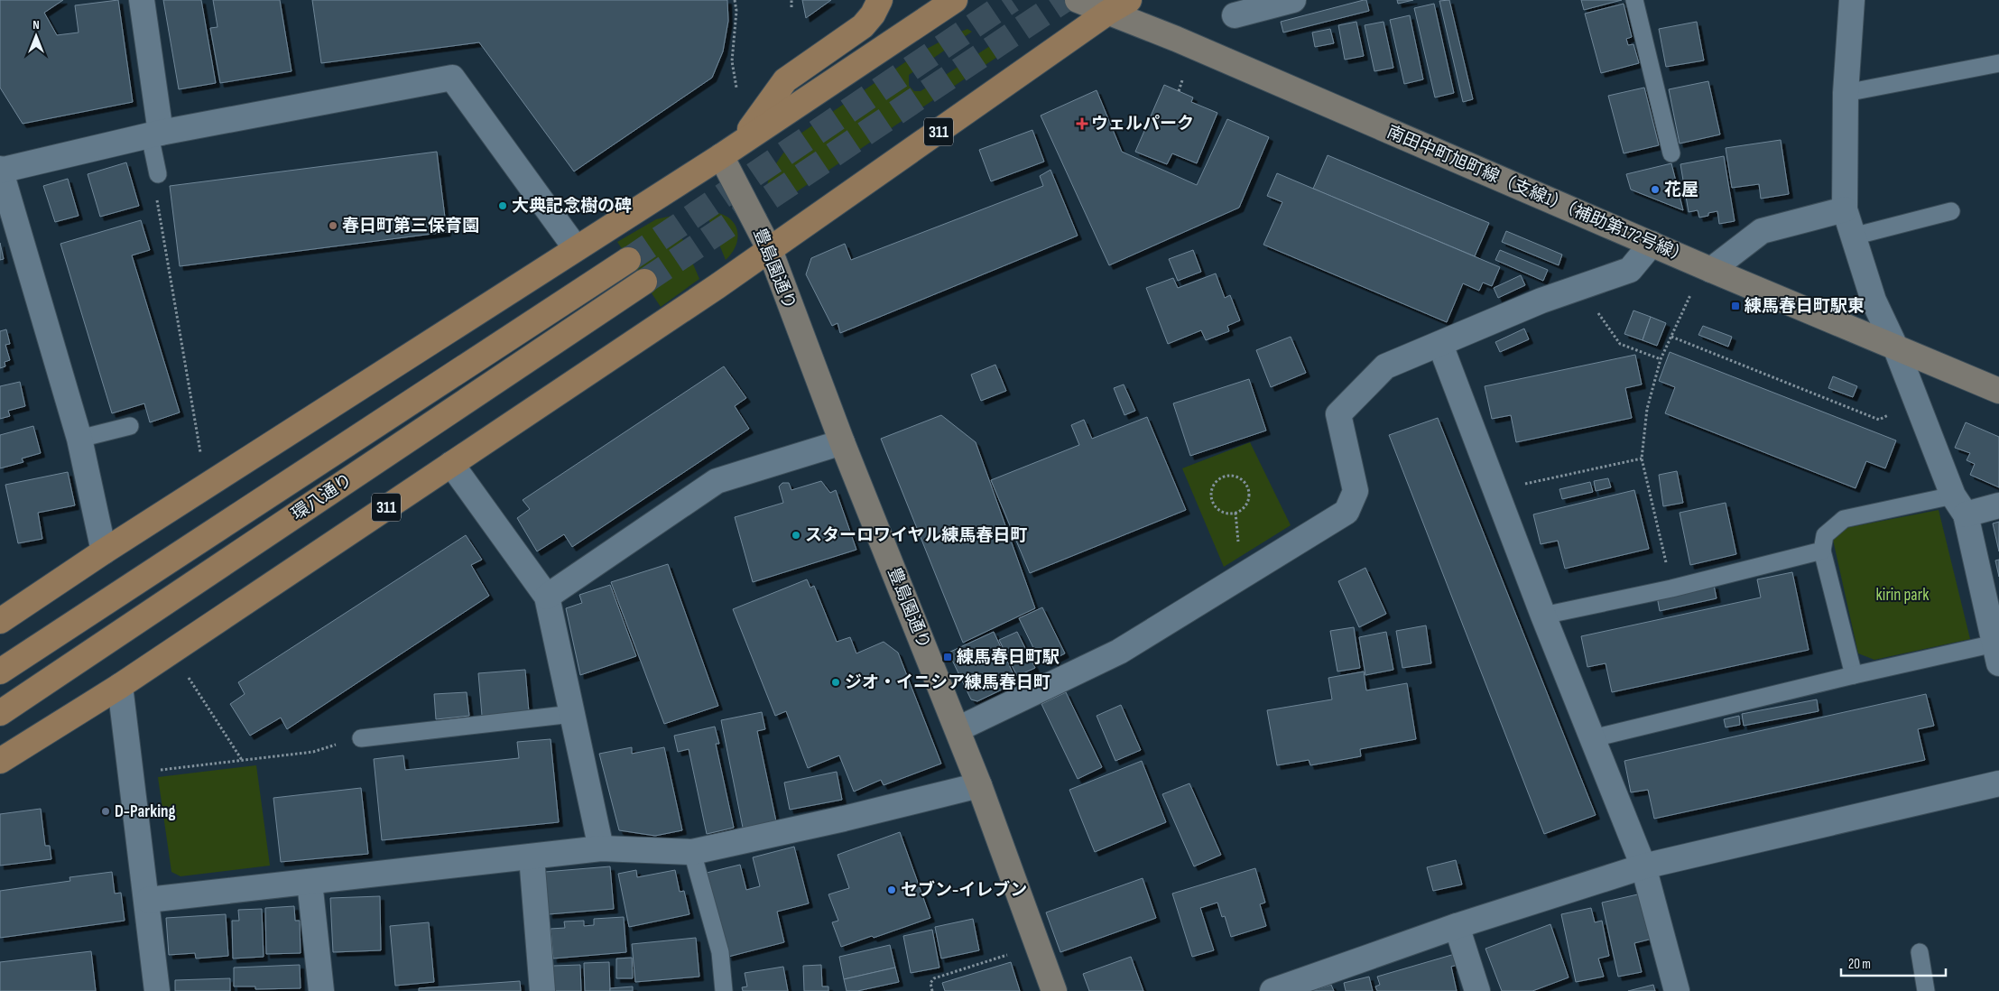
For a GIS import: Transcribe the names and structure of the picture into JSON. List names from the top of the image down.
{
  "streets": {
    "main road": [
      "311",
      "南田中町旭町線（支線1）（補助第172号線）",
      "豊島園通り",
      "環八通り"
    ]
  },
  "crossings": [
    ["311", "南田中町旭町線（支線1）（補助第172号線）"],
    ["311", "豊島園通り"]
  ],
  "parks": ["kirin park"],
  "places": {
    "health": ["ウェルパーク"],
    "other": [
      "花屋",
      "大典記念樹の碑",
      "春日町第三保育園",
      "スターロワイヤル練馬春日町",
      "ジオ・イニシア練馬春日町",
      "D-Parking",
      "セブン-イレブン"
    ],
    "transit": ["練馬春日町駅東", "練馬春日町駅"]
  },
  "scale_bar": "20 m",
  "north": "top"
}
